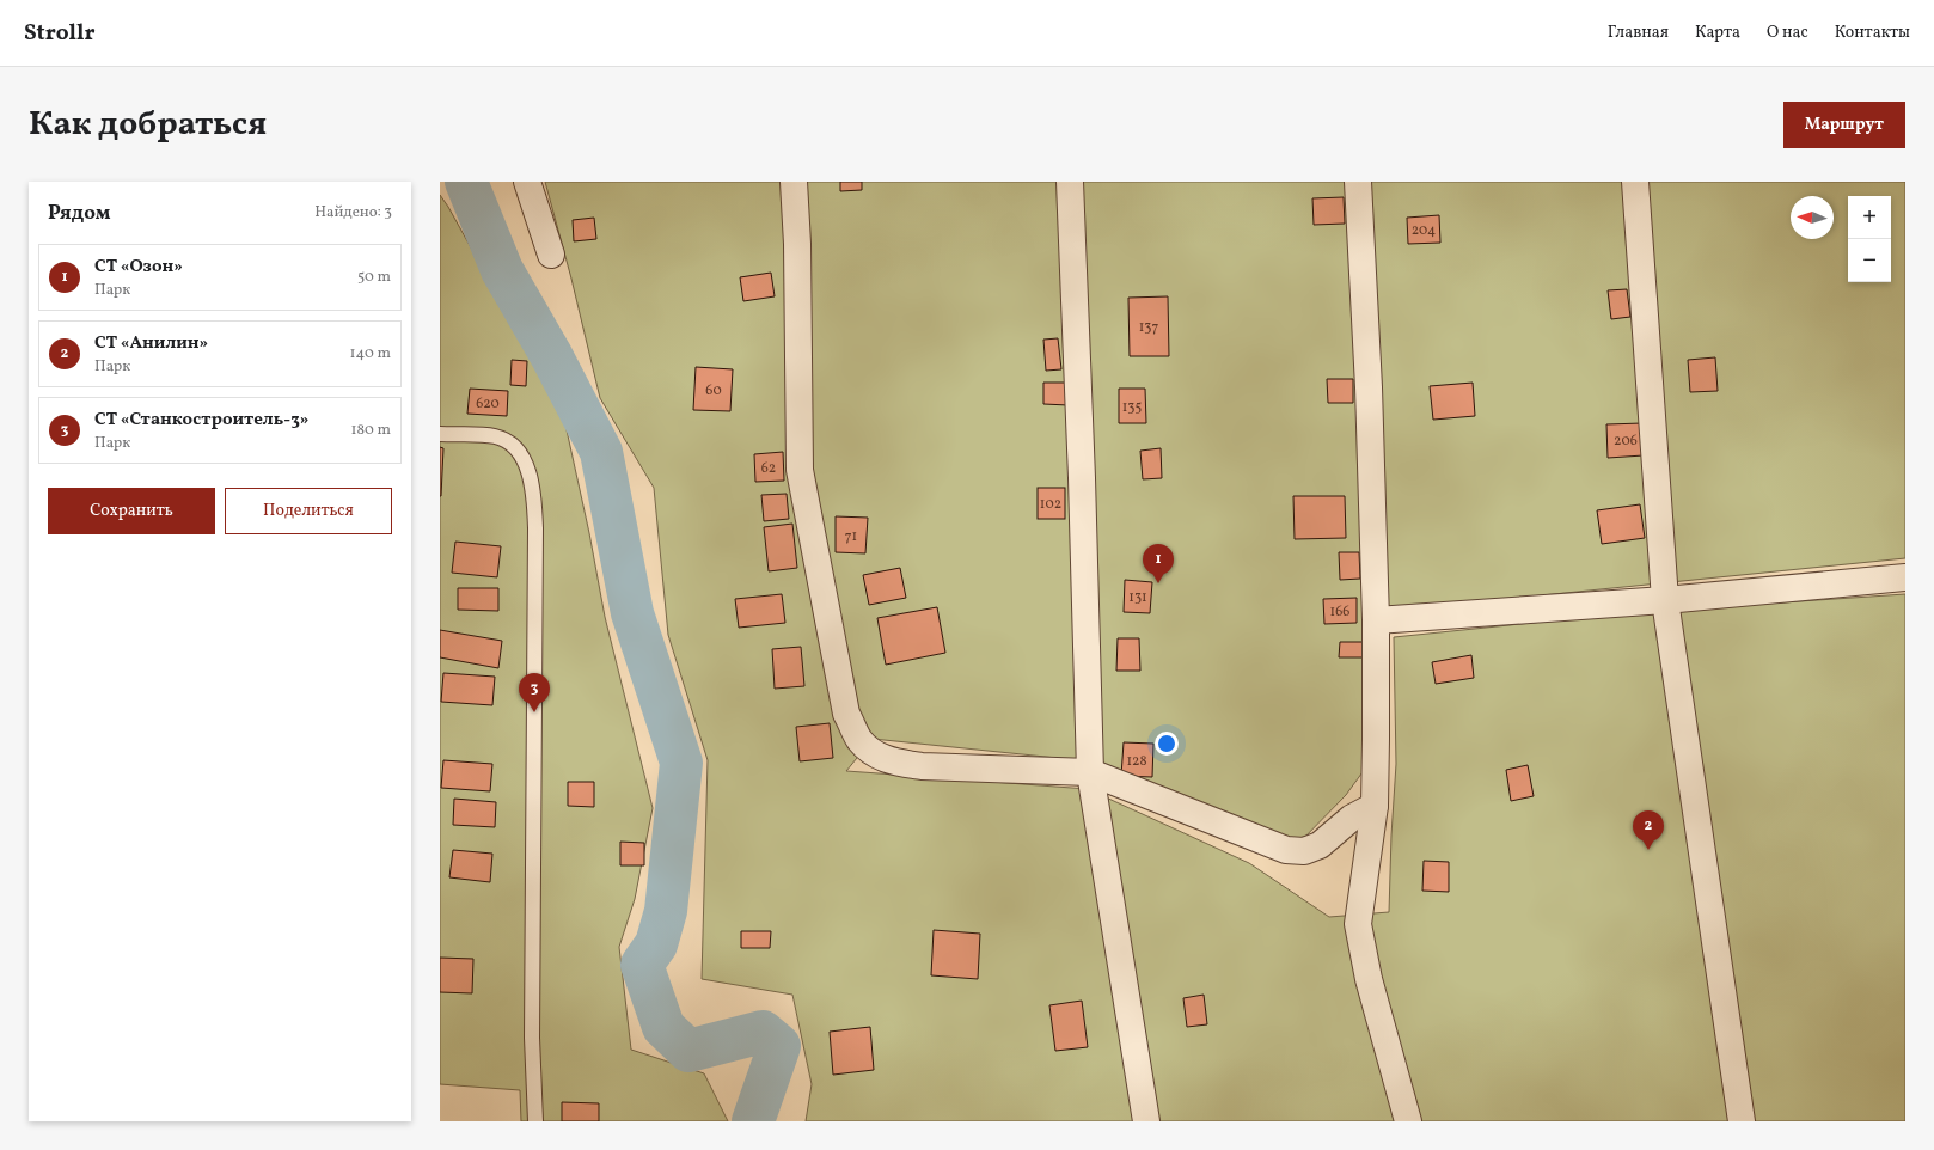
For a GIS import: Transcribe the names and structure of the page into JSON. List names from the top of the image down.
{
  "house_numbers": [
    "204",
    "137",
    "60",
    "620",
    "135",
    "206",
    "62",
    "102",
    "71",
    "131",
    "166",
    "128"
  ],
  "north": "left",
  "page": {
    "header": "Strollr",
    "nav": [
      "Главная",
      "Карта",
      "О нас",
      "Контакты"
    ],
    "title": "Как добраться",
    "buttons": [
      "Маршрут",
      ["Сохранить", "Поделиться"]
    ],
    "heading": ["Рядом", "Найдено: 3"],
    "map_buttons": ["+", "−"],
    "list": [
      {
        "mark": "1",
        "name": "СТ «Озон»",
        "note": "Парк",
        "value": "50 m"
      },
      {
        "mark": "2",
        "name": "СТ «Анилин»",
        "note": "Парк",
        "value": "140 m"
      },
      {
        "mark": "3",
        "name": "СТ «Станкостроитель-3»",
        "note": "Парк",
        "value": "180 m"
      }
    ],
    "pins": ["1", "3", "2"]
  }
}
